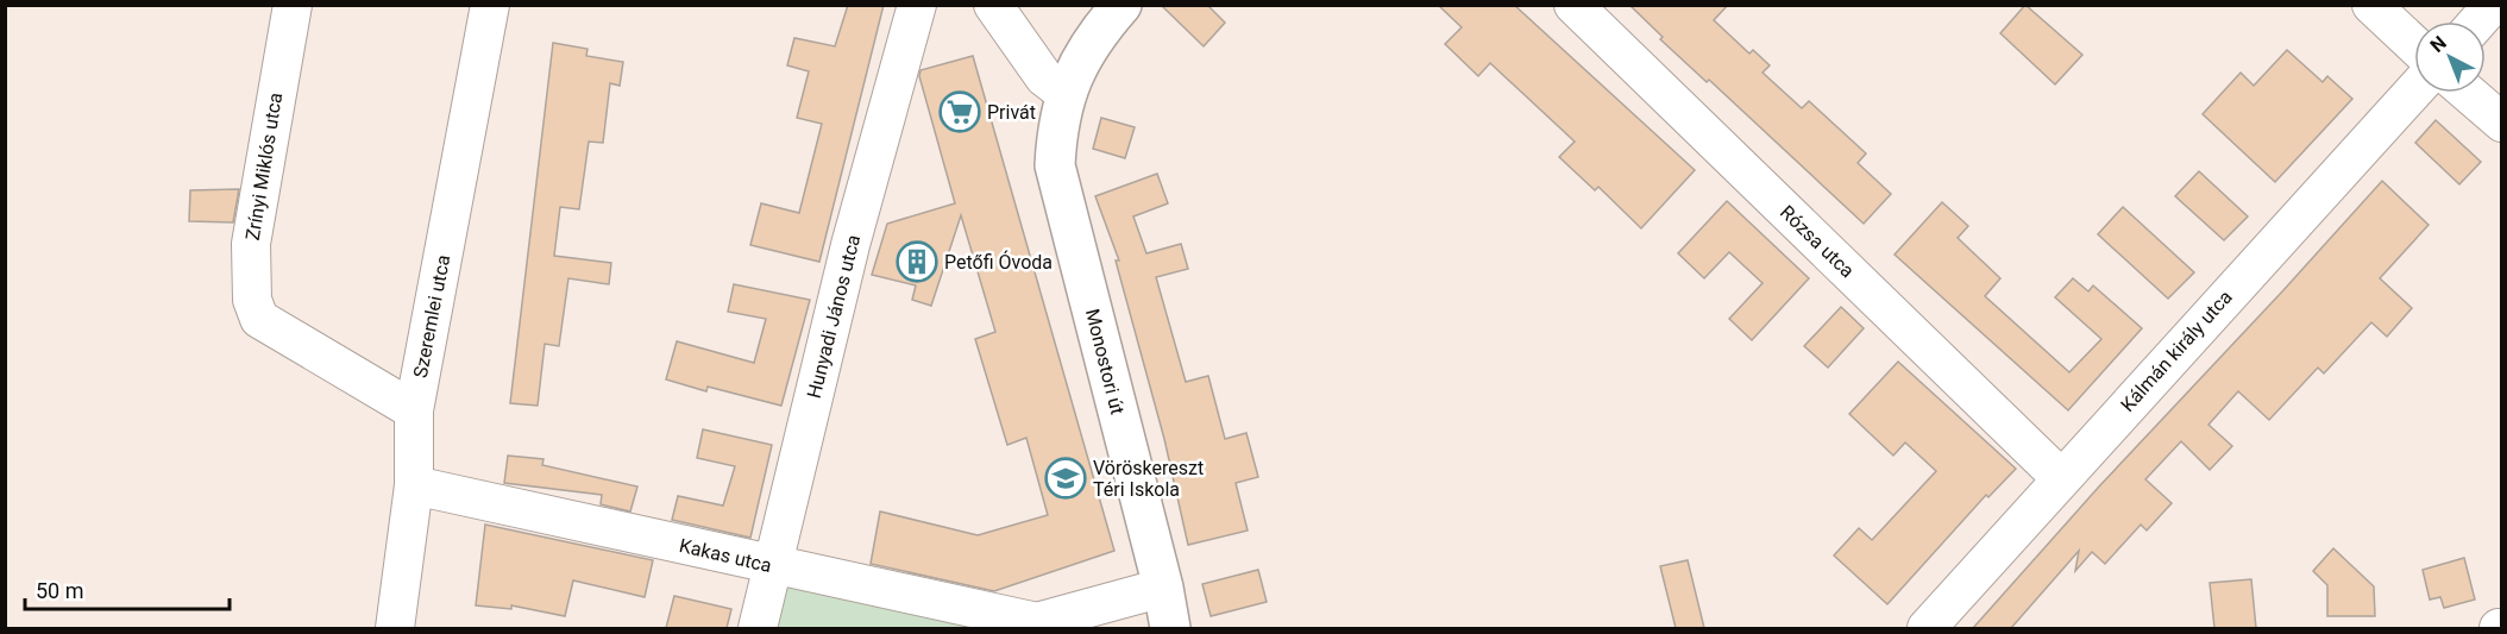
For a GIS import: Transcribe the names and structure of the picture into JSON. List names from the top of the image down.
{
  "streets": {
    "main road": ["Monostori út"],
    "street": [
      "Zrínyi Miklós utca",
      "Rózsa utca",
      "Szeremlei utca",
      "Hunyadi János utca",
      "Kálmán király utca",
      "Kakas utca"
    ]
  },
  "crossings": [
    ["Zrínyi Miklós utca", "Szeremlei utca"],
    ["Rózsa utca", "Kálmán király utca"],
    ["Szeremlei utca", "Kakas utca"],
    ["Hunyadi János utca", "Kakas utca"]
  ],
  "places": {
    "supermarket": ["Privát"],
    "building": ["Petőfi Óvoda"],
    "school or university": ["Vöröskereszt Téri Iskola"]
  },
  "scale_bar": "50 m",
  "north": "top left"
}
